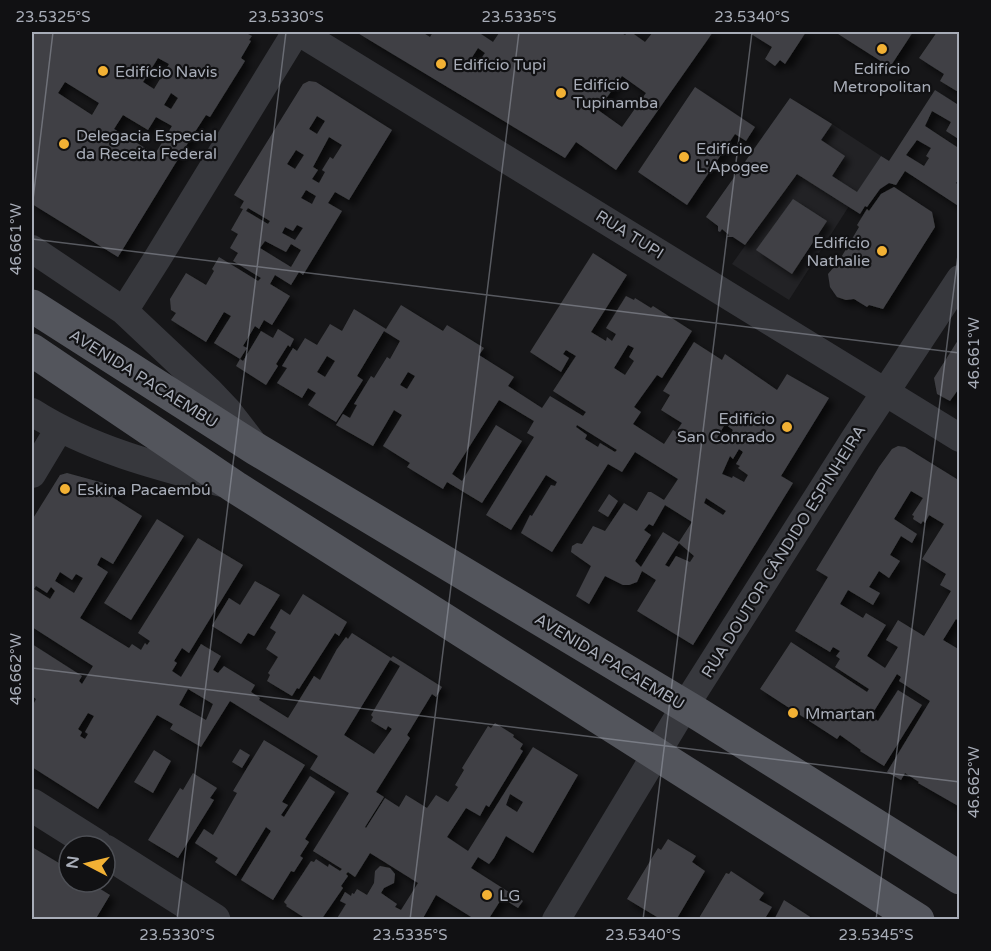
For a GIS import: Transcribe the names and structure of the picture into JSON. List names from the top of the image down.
{
  "streets": {
    "main road": ["AVENIDA PACAEMBU"],
    "street": ["RUA TUPI", "RUA DOUTOR CÂNDIDO ESPINHEIRA"]
  },
  "crossings": [
    ["RUA TUPI", "RUA DOUTOR CÂNDIDO ESPINHEIRA"],
    ["AVENIDA PACAEMBU", "RUA DOUTOR CÂNDIDO ESPINHEIRA"]
  ],
  "places": [
    "Edifício Metropolitan",
    "Edifício Tupi",
    "Edifício Navis",
    "Edifício Tupinamba",
    "Delegacia Especial da Receita Federal",
    "Edifício L'Apogee",
    "Edifício Nathalie",
    "Edifício San Conrado",
    "Eskina Pacaembú",
    "Mmartan",
    "LG"
  ],
  "north": "left",
  "coordinates": [
    "23.5325°S",
    "23.5330°S",
    "23.5335°S",
    "23.5340°S",
    "46.661°W",
    "46.662°W",
    "23.5345°S"
  ]
}
